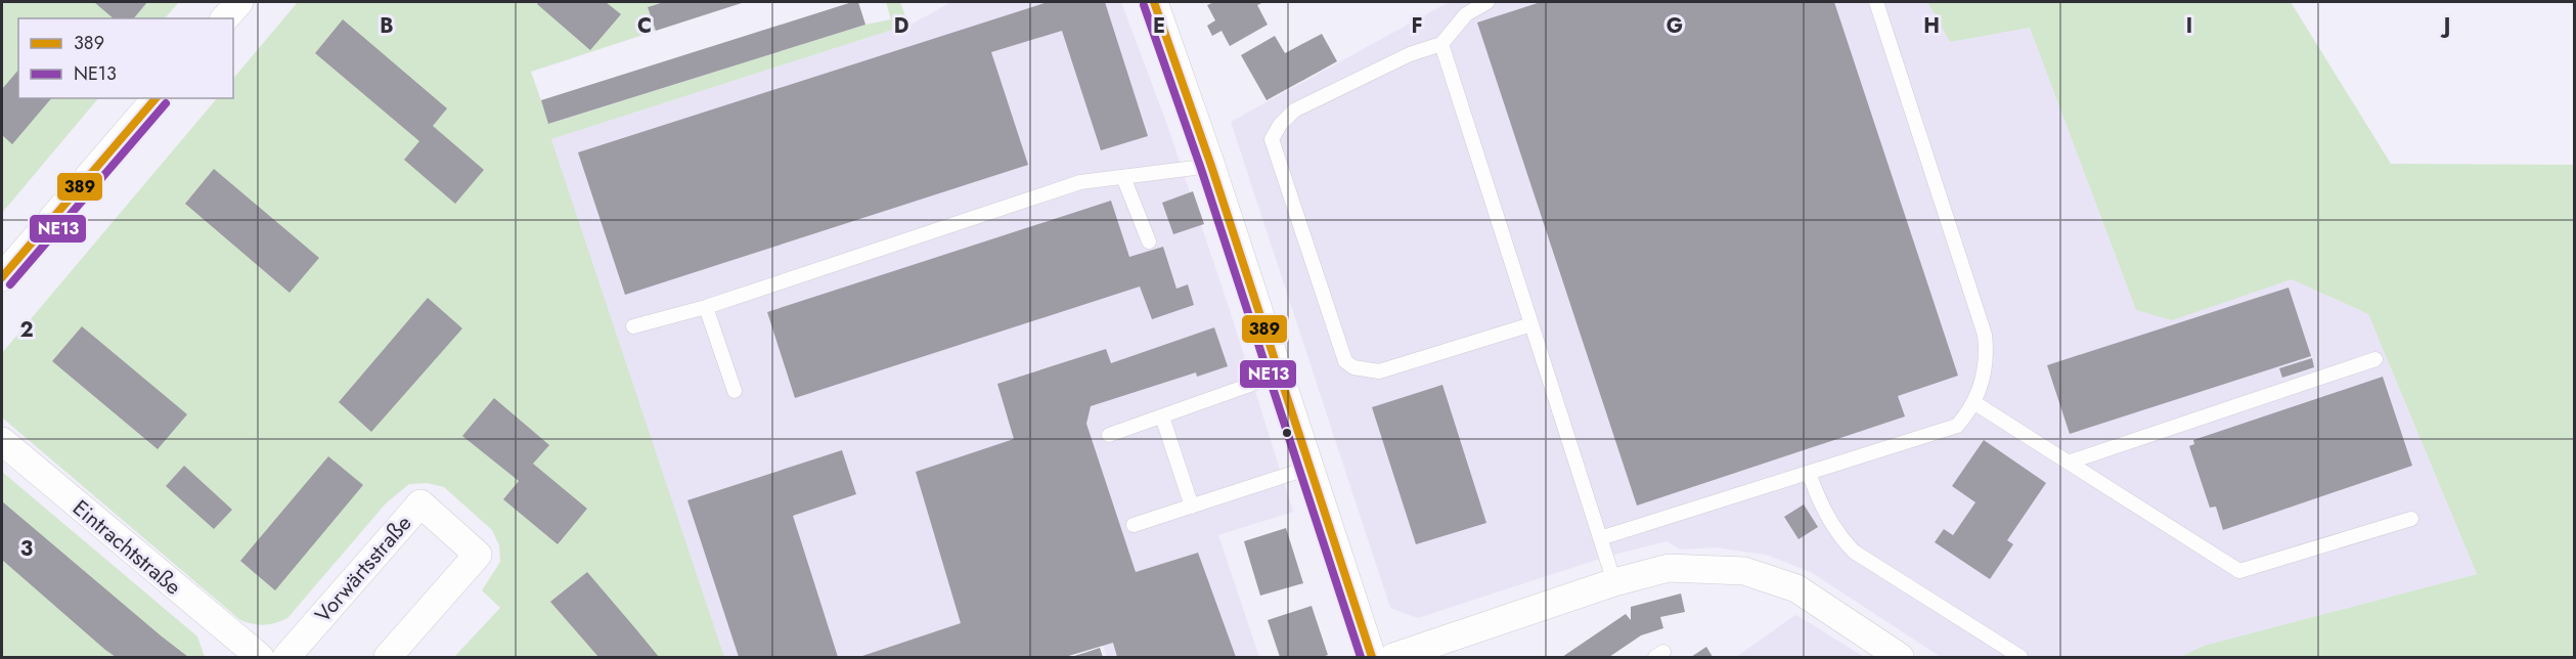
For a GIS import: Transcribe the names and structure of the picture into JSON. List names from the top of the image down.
{
  "streets": {
    "street": ["Eintrachtstraße", "Vorwärtsstraße"]
  },
  "lines": ["transit line 389", "transit line NE13"],
  "legend": ["389", "NE13"],
  "grid": {
    "columns": [
      "B",
      "C",
      "D",
      "E",
      "F",
      "G",
      "H",
      "I",
      "J"
    ],
    "rows": ["2", "3"]
  }
}
